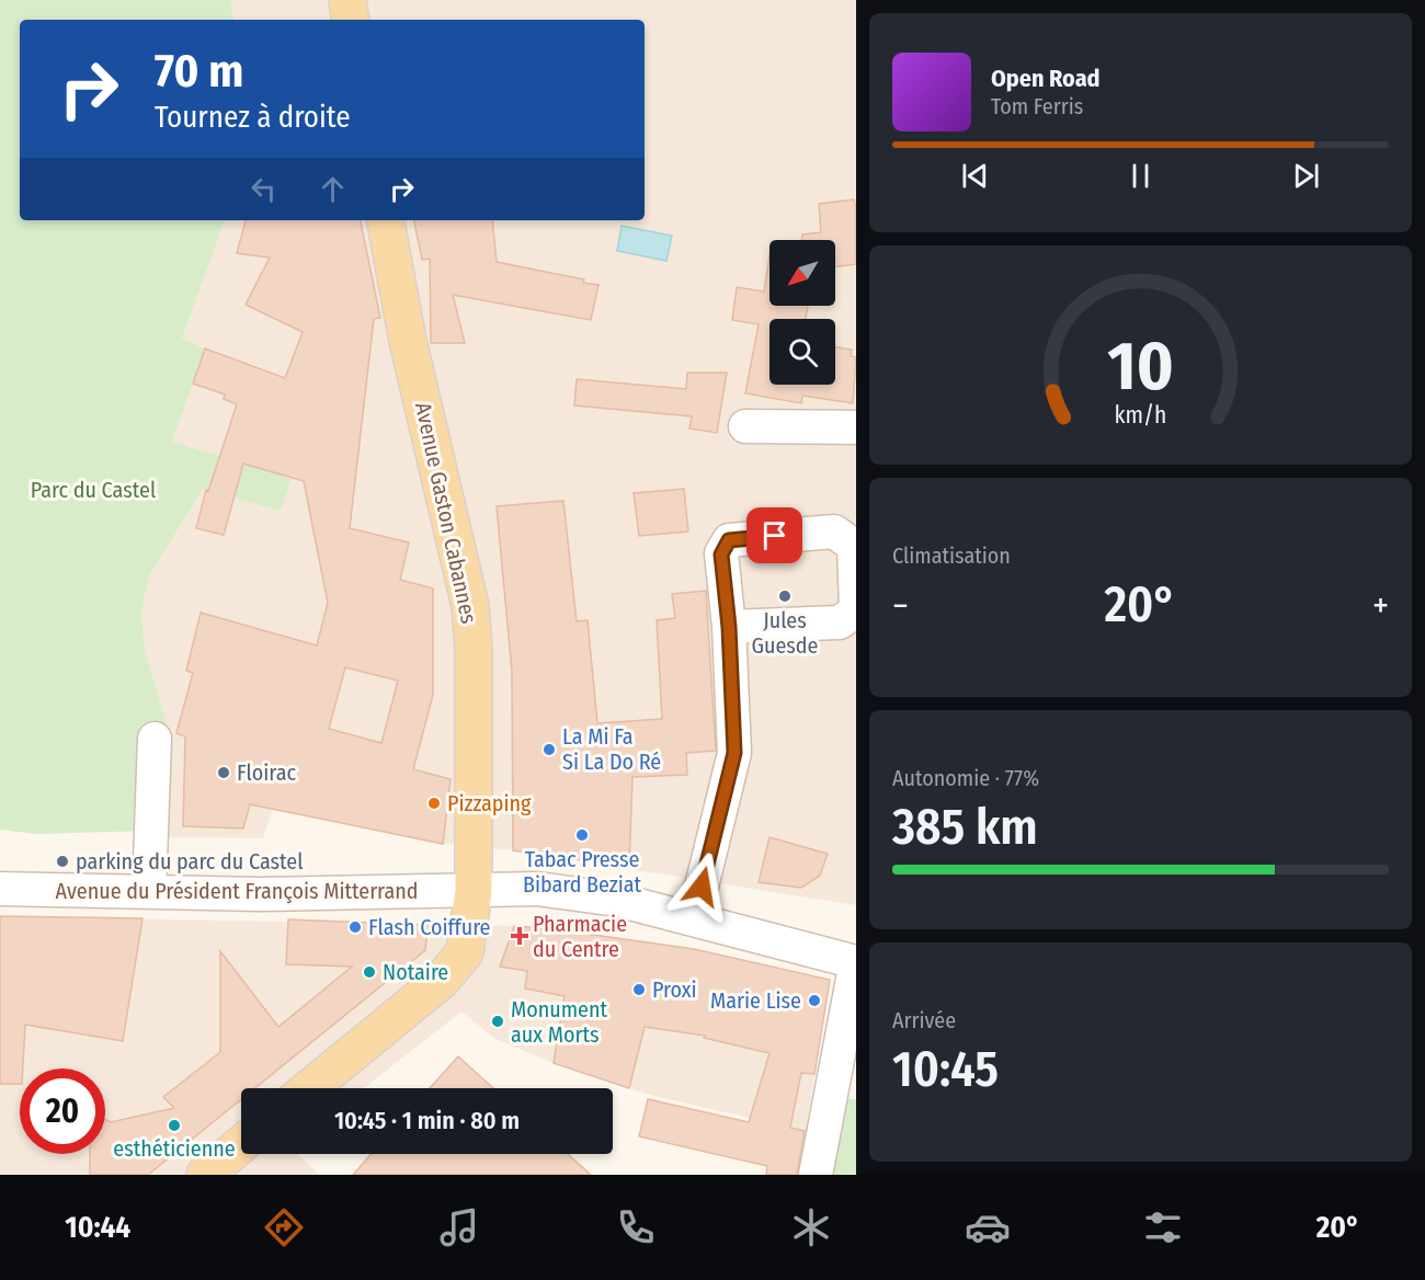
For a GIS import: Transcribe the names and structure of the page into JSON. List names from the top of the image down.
{
  "streets": {
    "main road": ["Avenue Gaston Cabannes"],
    "street": ["Avenue du Président François Mitterrand"]
  },
  "crossings": [
    ["Avenue Gaston Cabannes", "Avenue du Président François Mitterrand"]
  ],
  "parks": ["Parc du Castel"],
  "places": {
    "other": [
      "Jules Guesde",
      "La Mi Fa Si La Do Ré",
      "Floirac",
      "Pizzaping",
      "Tabac Presse Bibard Beziat",
      "parking du parc du Castel",
      "Flash Coiffure",
      "Notaire",
      "Proxi",
      "Marie Lise",
      "Monument aux Morts",
      "esthéticienne"
    ],
    "health": ["Pharmacie du Centre"]
  },
  "north": "bottom left",
  "page": {
    "turn": ["70 m", "Tournez à droite"],
    "song": ["Open Road", "Tom Ferris"],
    "tile": [
      "Climatisation",
      ["Autonomie · 77%", "385 km"],
      ["Arrivée", "10:45"]
    ],
    "heat": ["−", "20°", "+"],
    "limit": "20",
    "trip": "10:45 · 1 min · 80 m",
    "tabs": ["10:44", "20°"],
    "gauge": ["10", "km/h"]
  }
}
